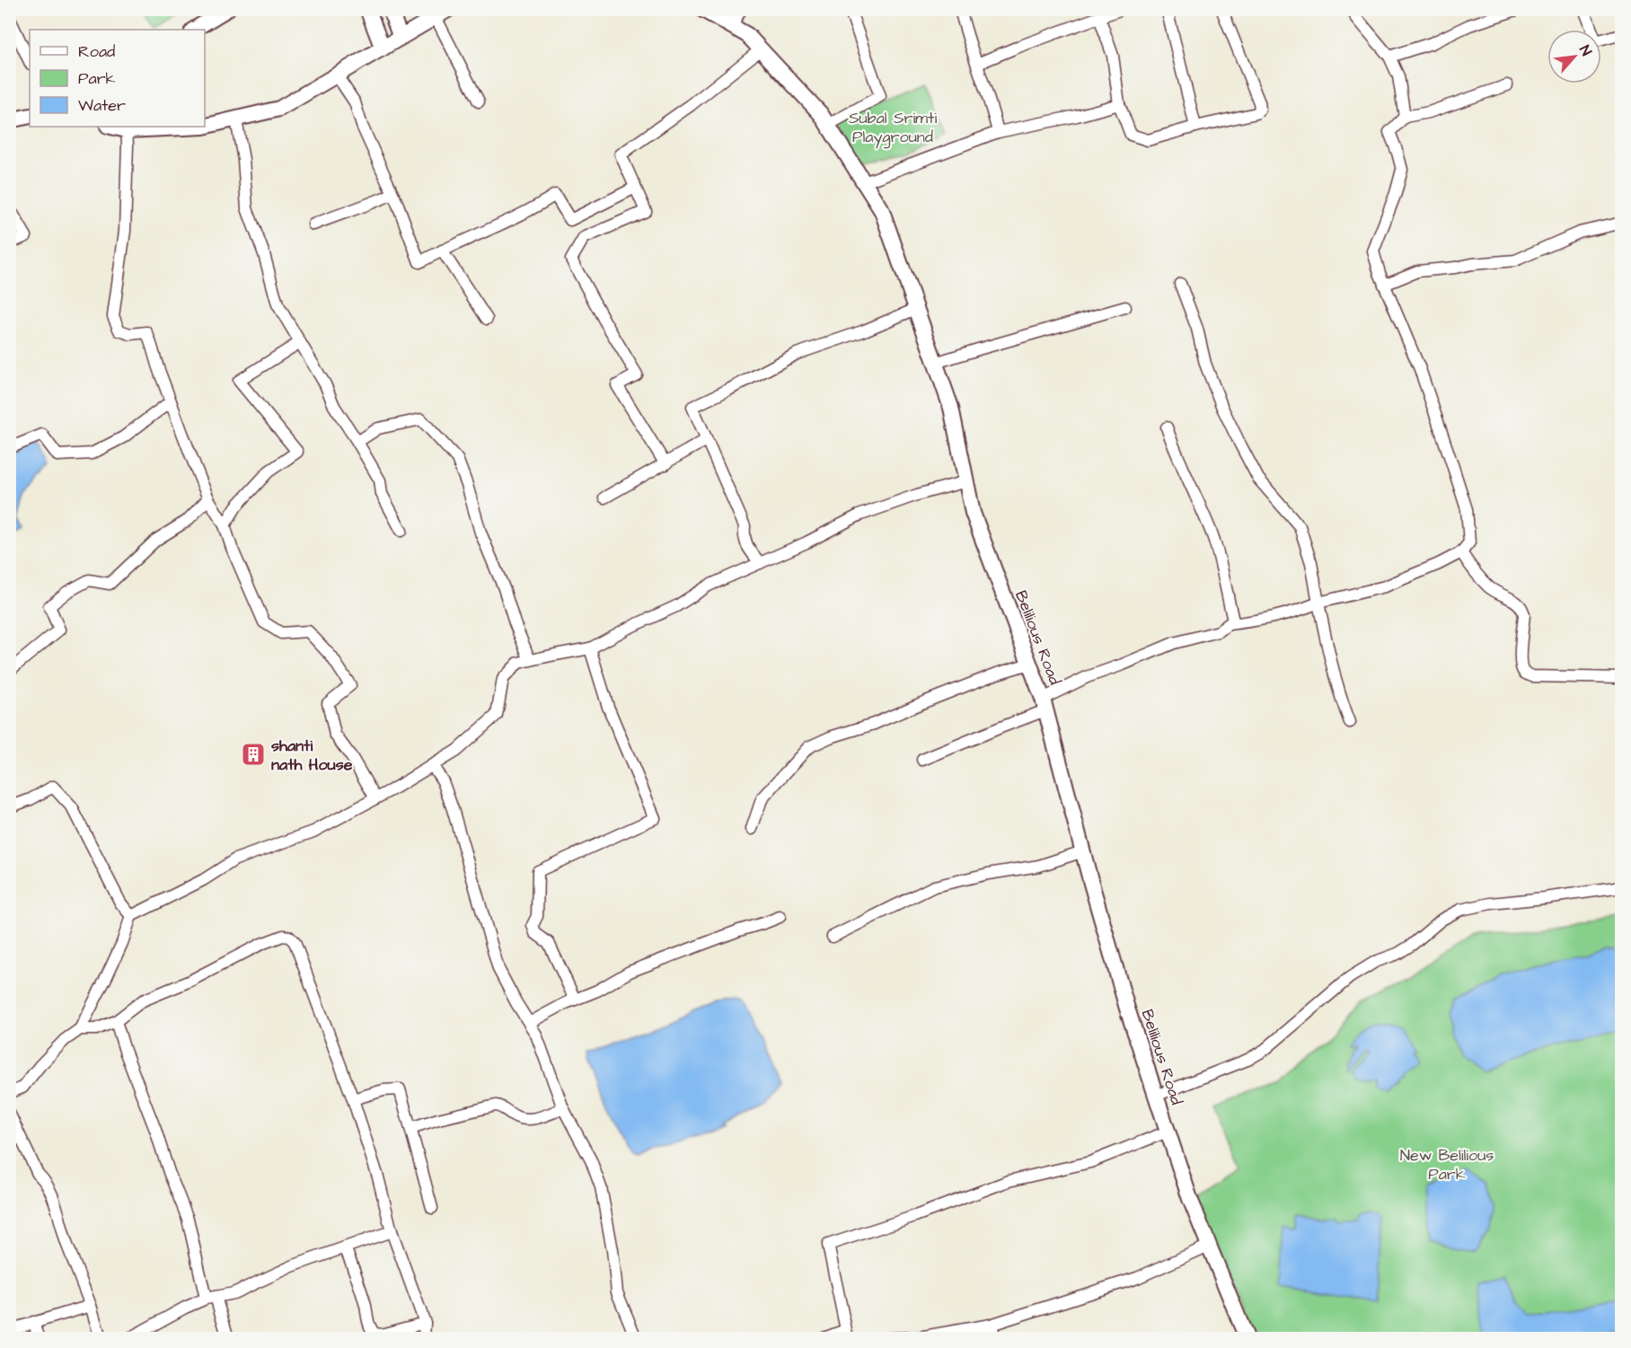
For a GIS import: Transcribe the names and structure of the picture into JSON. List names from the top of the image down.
{
  "streets": {
    "main road": ["Belilious Road"]
  },
  "parks": ["Subal Srimti Playground", "New Belilious Park"],
  "places": {
    "building": ["shanti nath House"]
  },
  "legend": ["Road", "Park", "Water"],
  "north": "top right"
}
